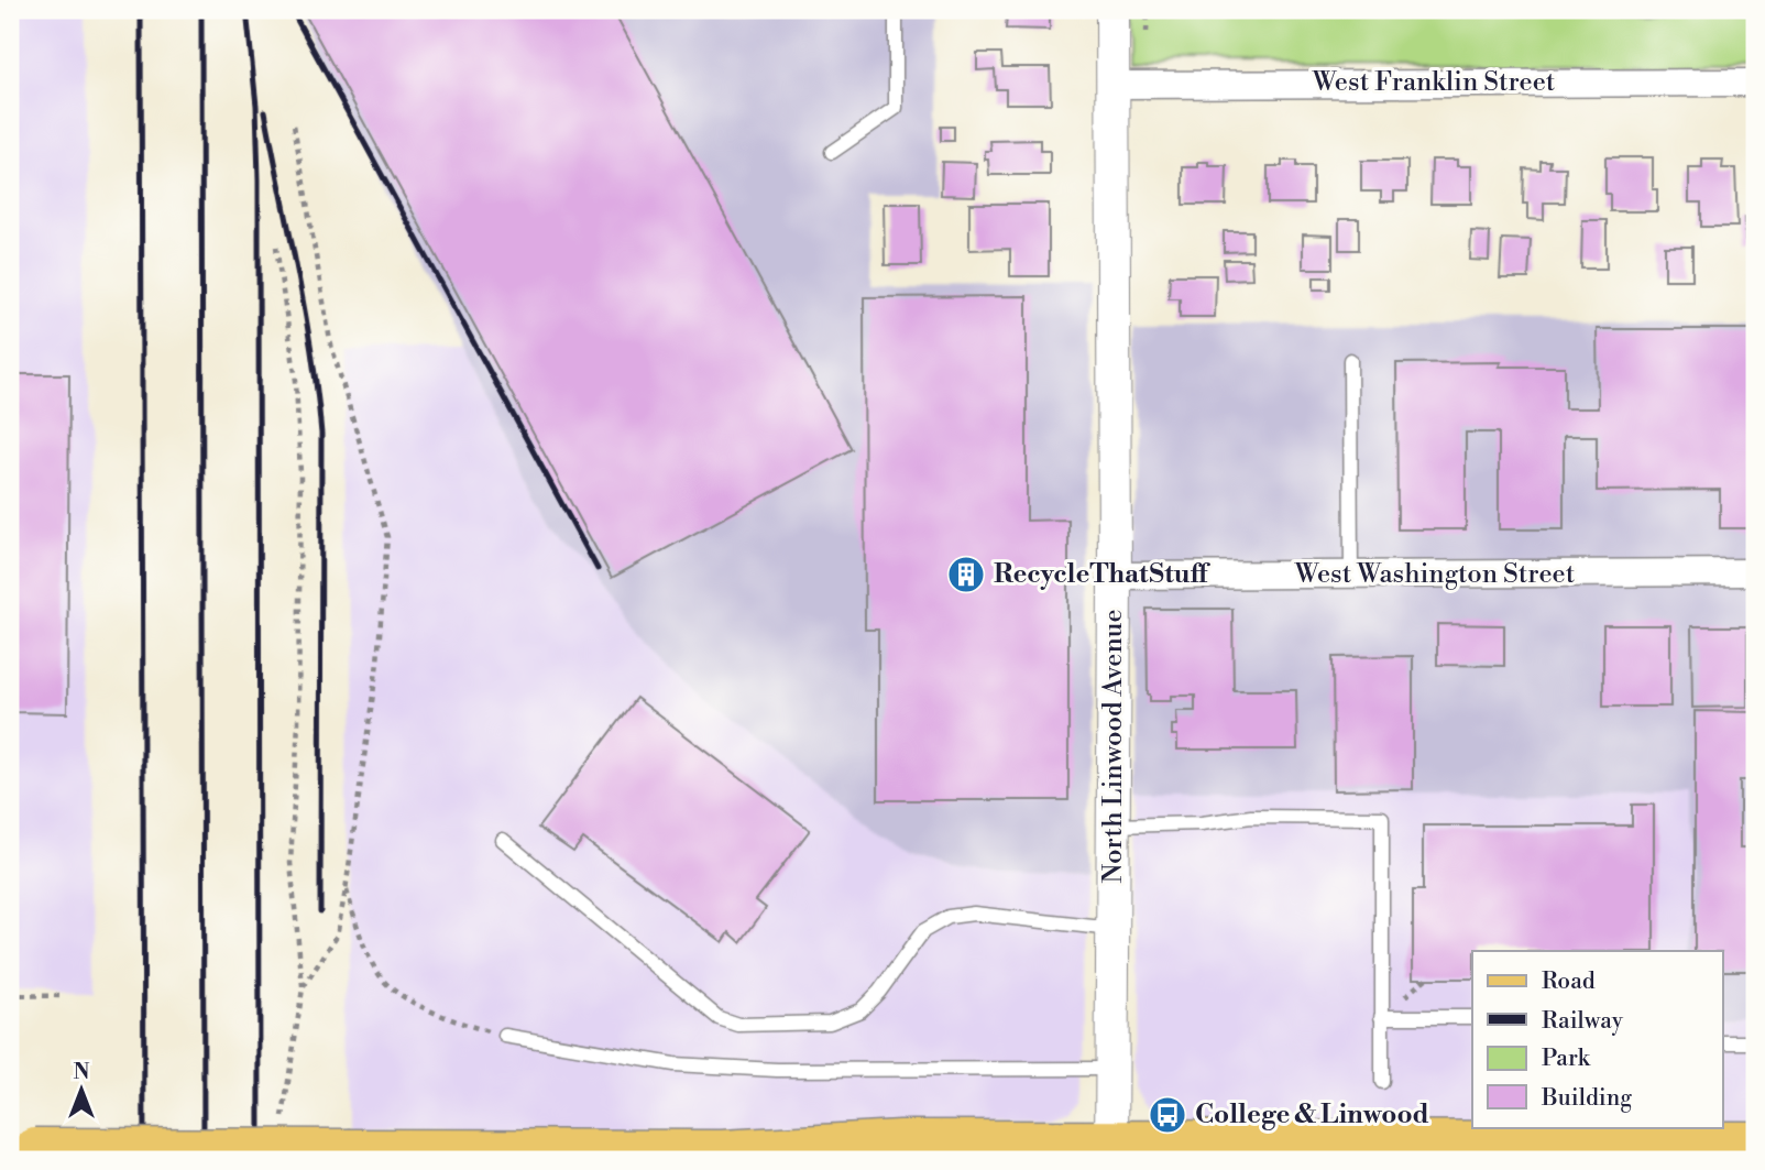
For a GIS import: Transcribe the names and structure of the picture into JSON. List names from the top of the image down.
{
  "streets": {
    "street": ["West Franklin Street", "West Washington Street", "North Linwood Avenue"]
  },
  "crossings": [
    ["West Franklin Street", "North Linwood Avenue"],
    ["West Washington Street", "North Linwood Avenue"]
  ],
  "places": {
    "building": ["RecycleThatStuff"],
    "bus stop": ["College & Linwood"]
  },
  "legend": [
    "Road",
    "Railway",
    "Park",
    "Building"
  ],
  "north": "top"
}
